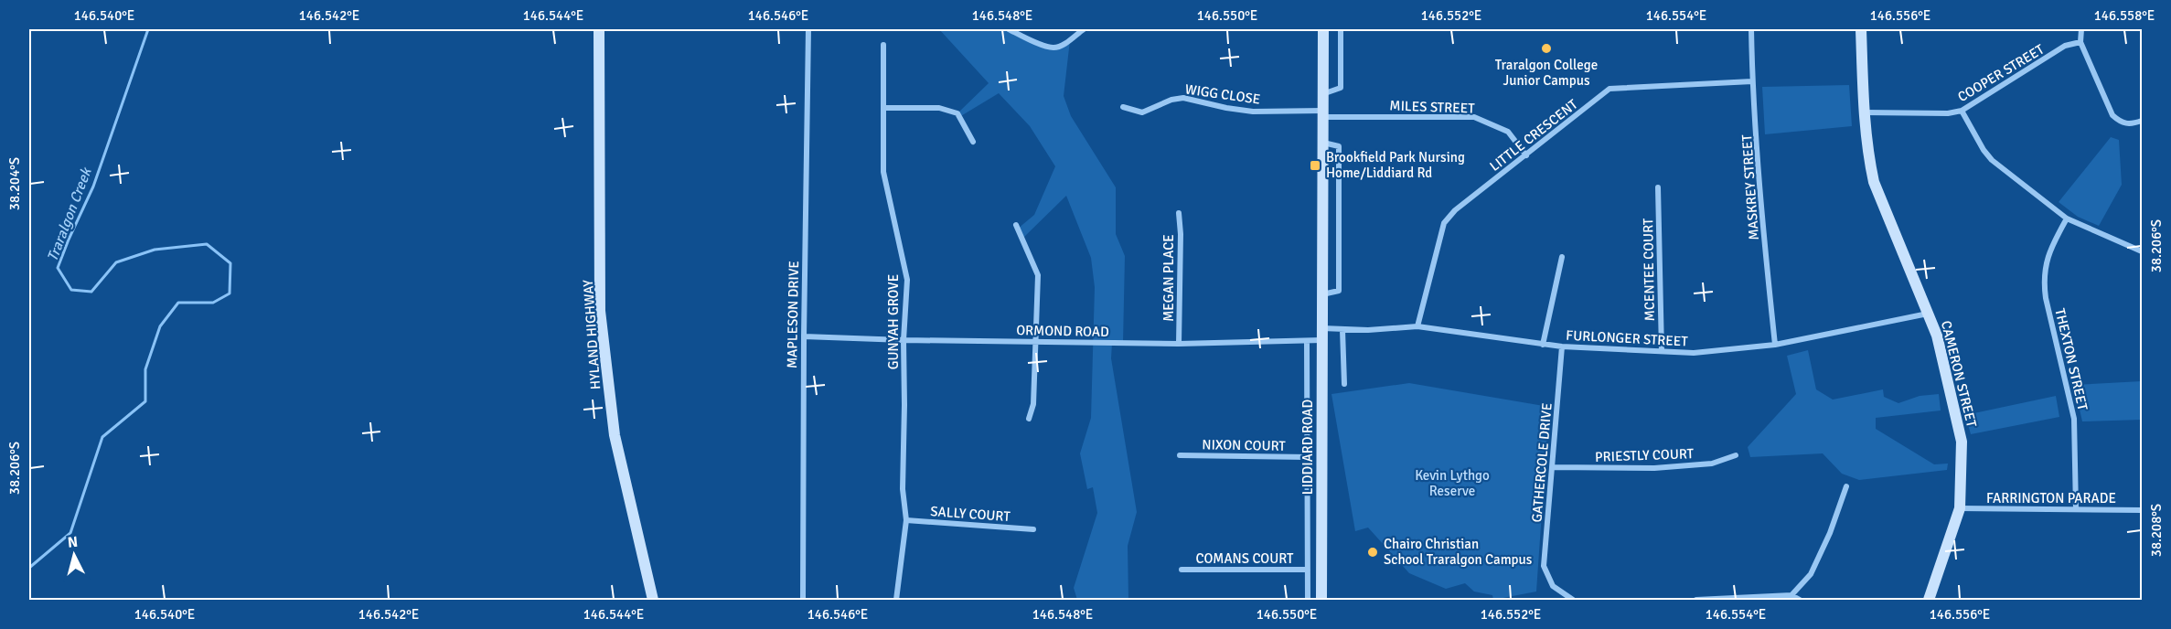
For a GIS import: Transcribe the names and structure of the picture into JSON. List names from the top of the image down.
{
  "streets": {
    "street": [
      "COOPER STREET",
      "WIGG CLOSE",
      "MILES STREET",
      "LITTLE CRESCENT",
      "MASKREY STREET",
      "MCENTEE COURT",
      "MEGAN PLACE",
      "MAPLESON DRIVE",
      "GUNYAH GROVE",
      "ORMOND ROAD",
      "HYLAND HIGHWAY",
      "FURLONGER STREET",
      "THEXTON STREET",
      "CAMERON STREET",
      "NIXON COURT",
      "LIDDIARD ROAD",
      "PRIESTLY COURT",
      "GATHERCOLE DRIVE",
      "FARRINGTON PARADE",
      "SALLY COURT",
      "COMANS COURT"
    ]
  },
  "crossings": [
    ["COOPER STREET", "CAMERON STREET"],
    ["WIGG CLOSE", "MILES STREET"],
    ["WIGG CLOSE", "LIDDIARD ROAD"],
    ["MILES STREET", "LITTLE CRESCENT"],
    ["MILES STREET", "LIDDIARD ROAD"],
    ["LITTLE CRESCENT", "MASKREY STREET"],
    ["LITTLE CRESCENT", "FURLONGER STREET"],
    ["MASKREY STREET", "FURLONGER STREET"],
    ["MCENTEE COURT", "FURLONGER STREET"],
    ["MEGAN PLACE", "ORMOND ROAD"],
    ["MAPLESON DRIVE", "ORMOND ROAD"],
    ["GUNYAH GROVE", "ORMOND ROAD"],
    ["GUNYAH GROVE", "SALLY COURT"],
    ["ORMOND ROAD", "LIDDIARD ROAD"],
    ["FURLONGER STREET", "CAMERON STREET"],
    ["FURLONGER STREET", "LIDDIARD ROAD"],
    ["FURLONGER STREET", "GATHERCOLE DRIVE"],
    ["THEXTON STREET", "FARRINGTON PARADE"],
    ["CAMERON STREET", "FARRINGTON PARADE"],
    ["NIXON COURT", "LIDDIARD ROAD"],
    ["LIDDIARD ROAD", "COMANS COURT"],
    ["PRIESTLY COURT", "GATHERCOLE DRIVE"]
  ],
  "water": ["Traralgon Creek"],
  "parks": ["Kevin Lythgo Reserve"],
  "places": {
    "other": ["Traralgon College Junior Campus", "Chairo Christian School Traralgon Campus"],
    "transit": ["Brookfield Park Nursing Home/Liddiard Rd"]
  },
  "north": "top",
  "coordinates": [
    "146.540°E",
    "146.542°E",
    "146.544°E",
    "146.546°E",
    "146.548°E",
    "146.550°E",
    "146.552°E",
    "146.554°E",
    "146.556°E",
    "146.558°E",
    "38.204°S",
    "38.206°S",
    "38.208°S"
  ]
}
